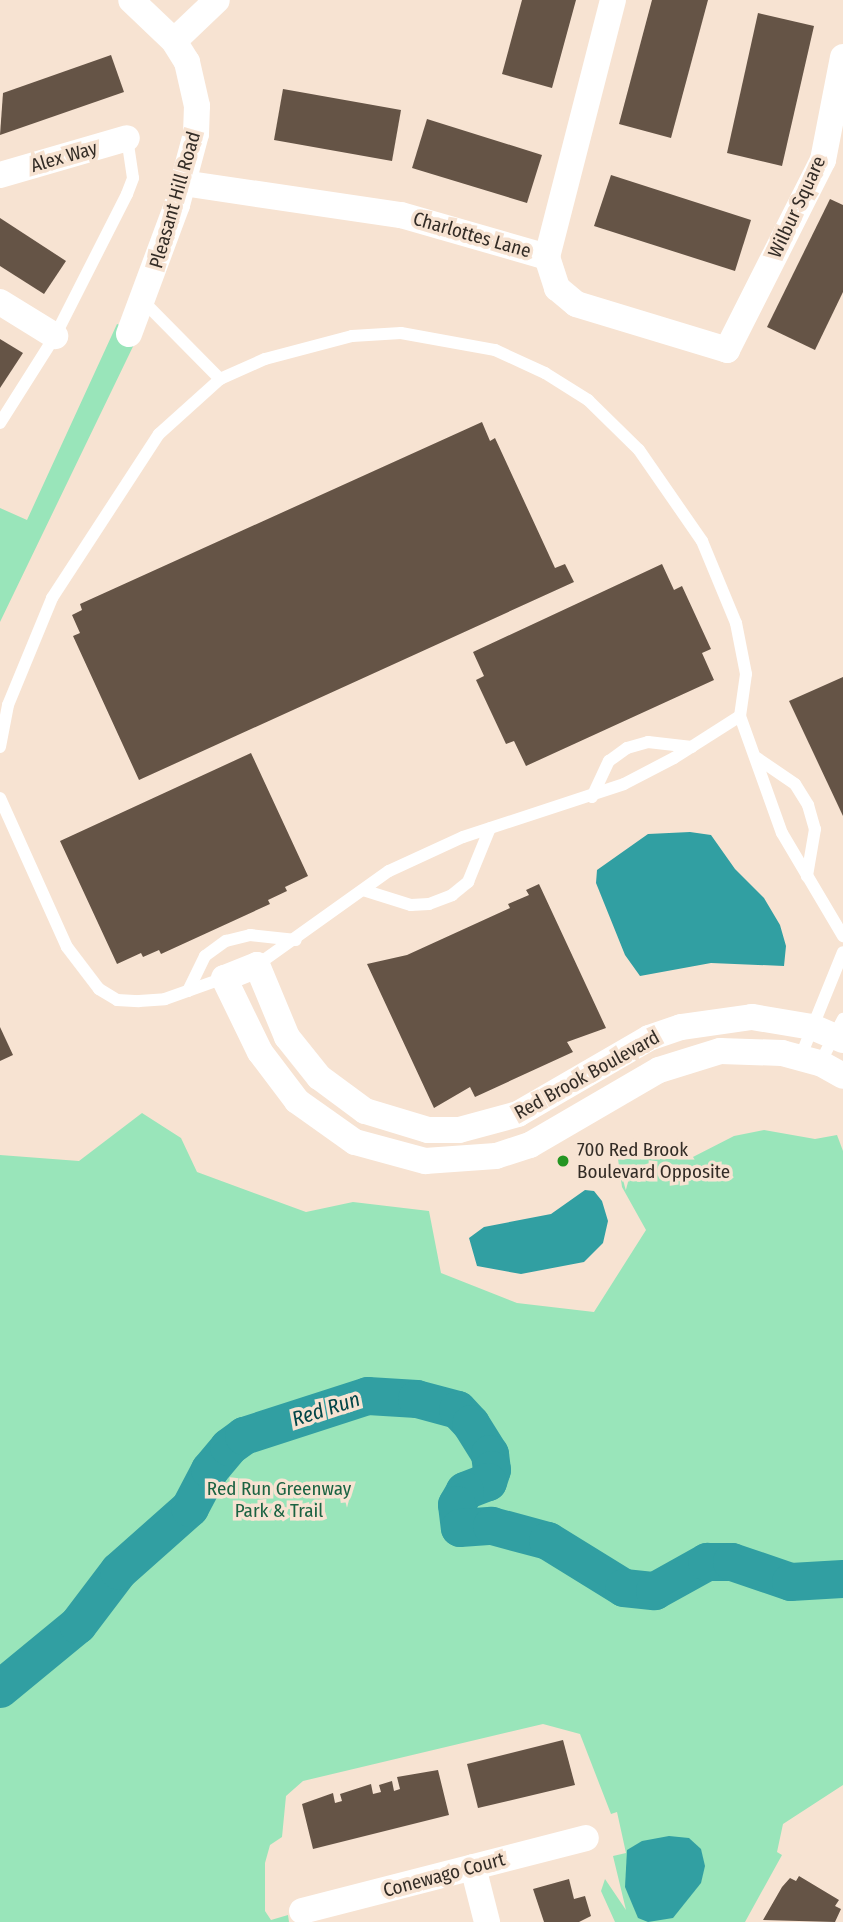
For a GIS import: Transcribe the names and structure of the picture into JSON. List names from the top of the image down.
{
  "streets": {
    "street": [
      "Alex Way",
      "Pleasant Hill Road",
      "Wilbur Square",
      "Charlottes Lane",
      "Red Brook Boulevard",
      "Conewago Court"
    ]
  },
  "crossings": [
    ["Pleasant Hill Road", "Charlottes Lane"],
    ["Wilbur Square", "Charlottes Lane"]
  ],
  "water": ["Red Run"],
  "parks": ["Red Run Greenway Park & Trail"],
  "places": ["700 Red Brook Boulevard Opposite"]
}
